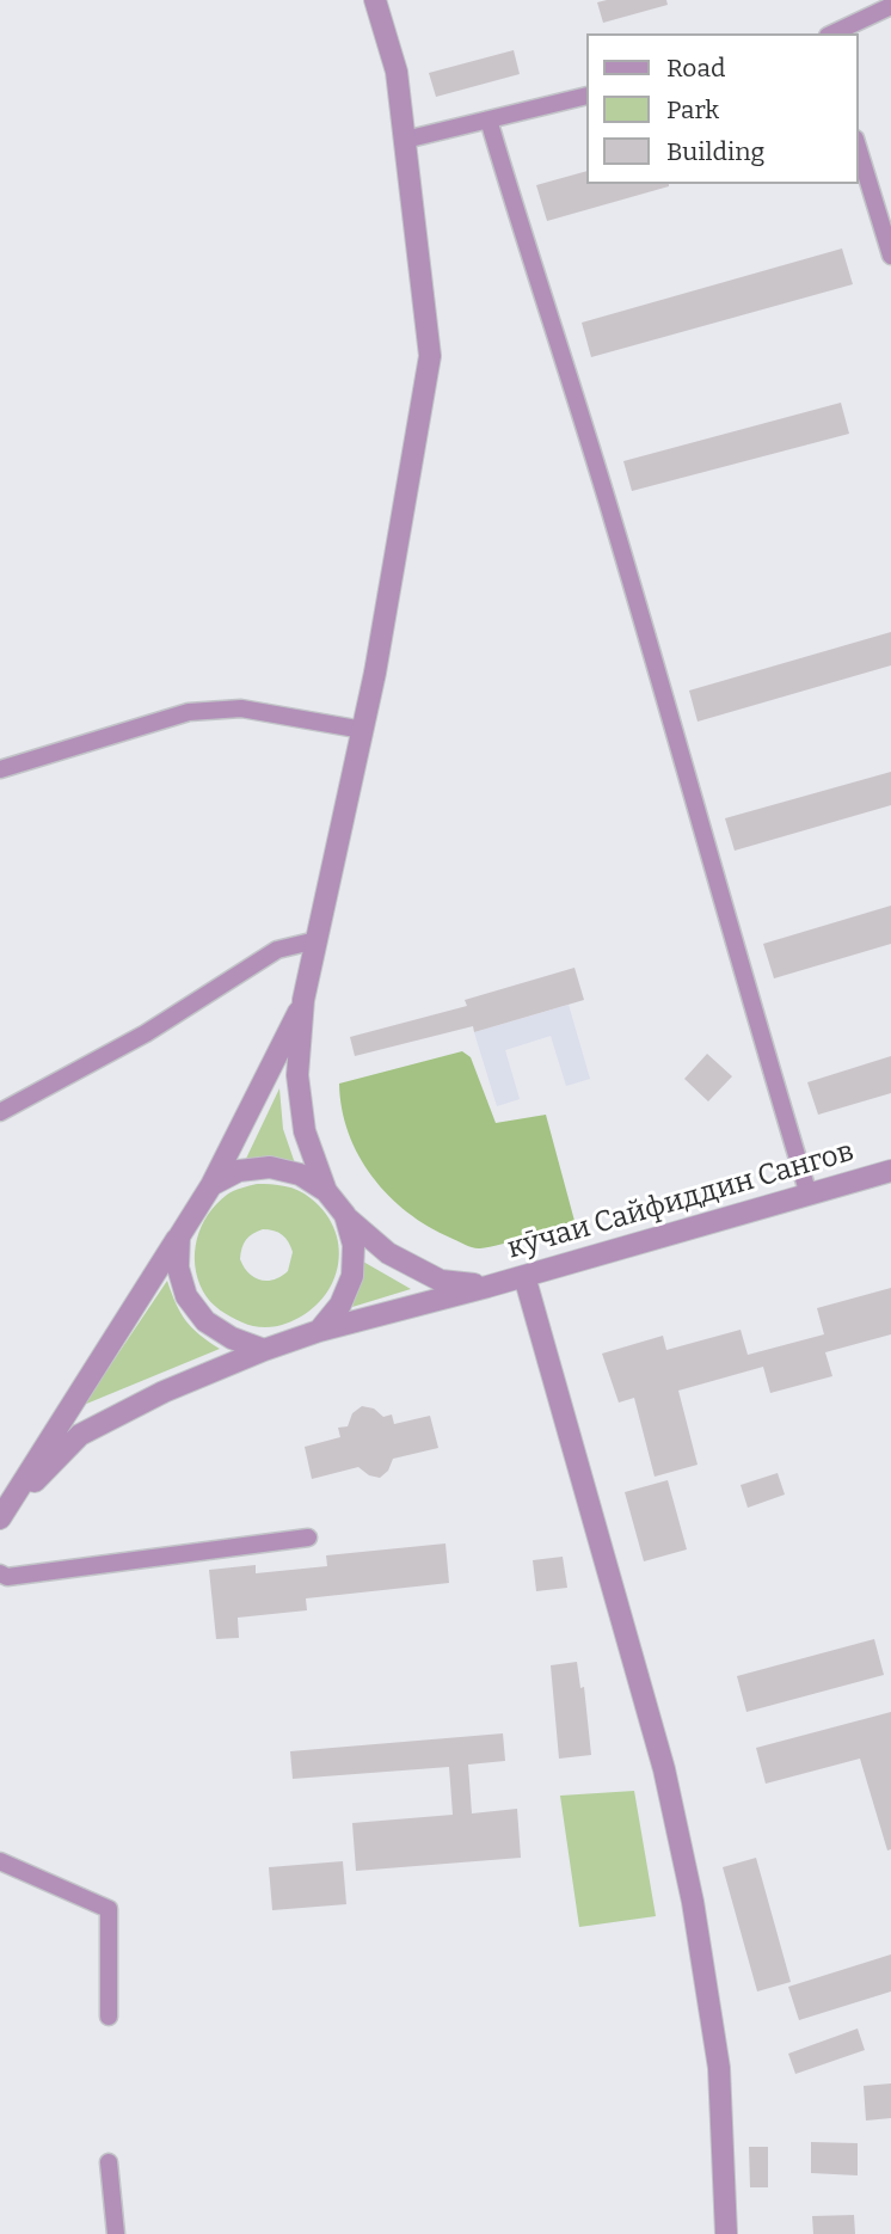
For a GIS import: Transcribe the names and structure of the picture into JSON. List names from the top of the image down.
{
  "streets": {
    "street": ["кӯчаи Сайфиддин Сангов"]
  },
  "legend": ["Road", "Park", "Building"]
}
